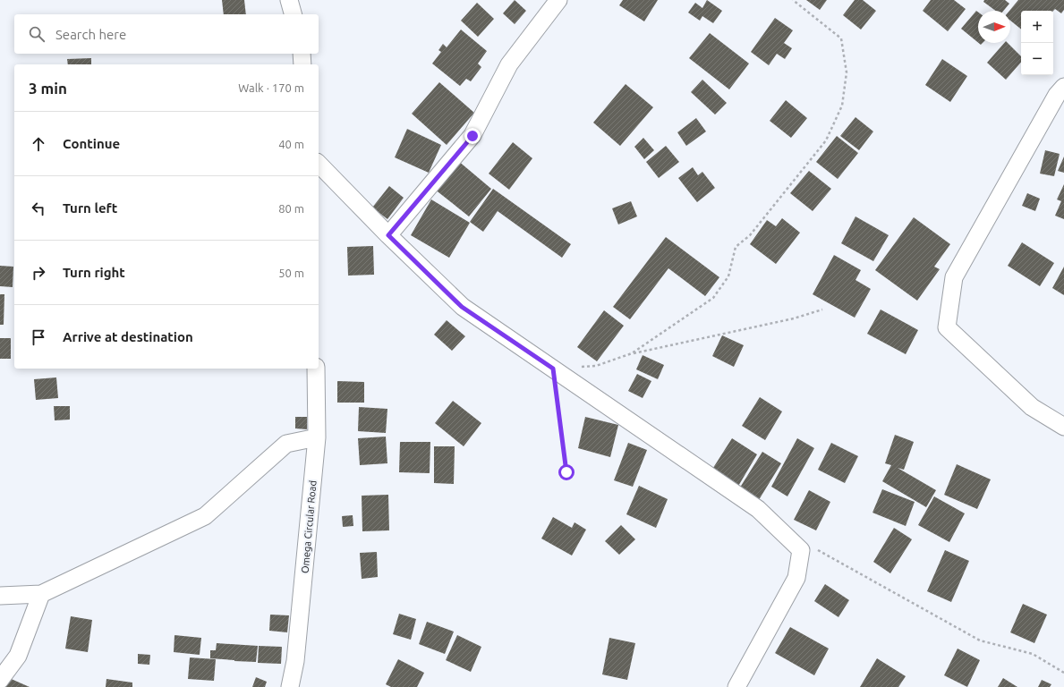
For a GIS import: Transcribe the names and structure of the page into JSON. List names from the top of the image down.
{
  "streets": {
    "street": ["Omega Circular Road"]
  },
  "north": "right",
  "page": {
    "map_buttons": ["+", "−"],
    "search": "Search here",
    "heading": ["3 min", "Walk · 170 m"],
    "list": [
      ["Continue", "40 m"],
      ["Turn left", "80 m"],
      ["Turn right", "50 m"],
      "Arrive at destination"
    ]
  }
}
